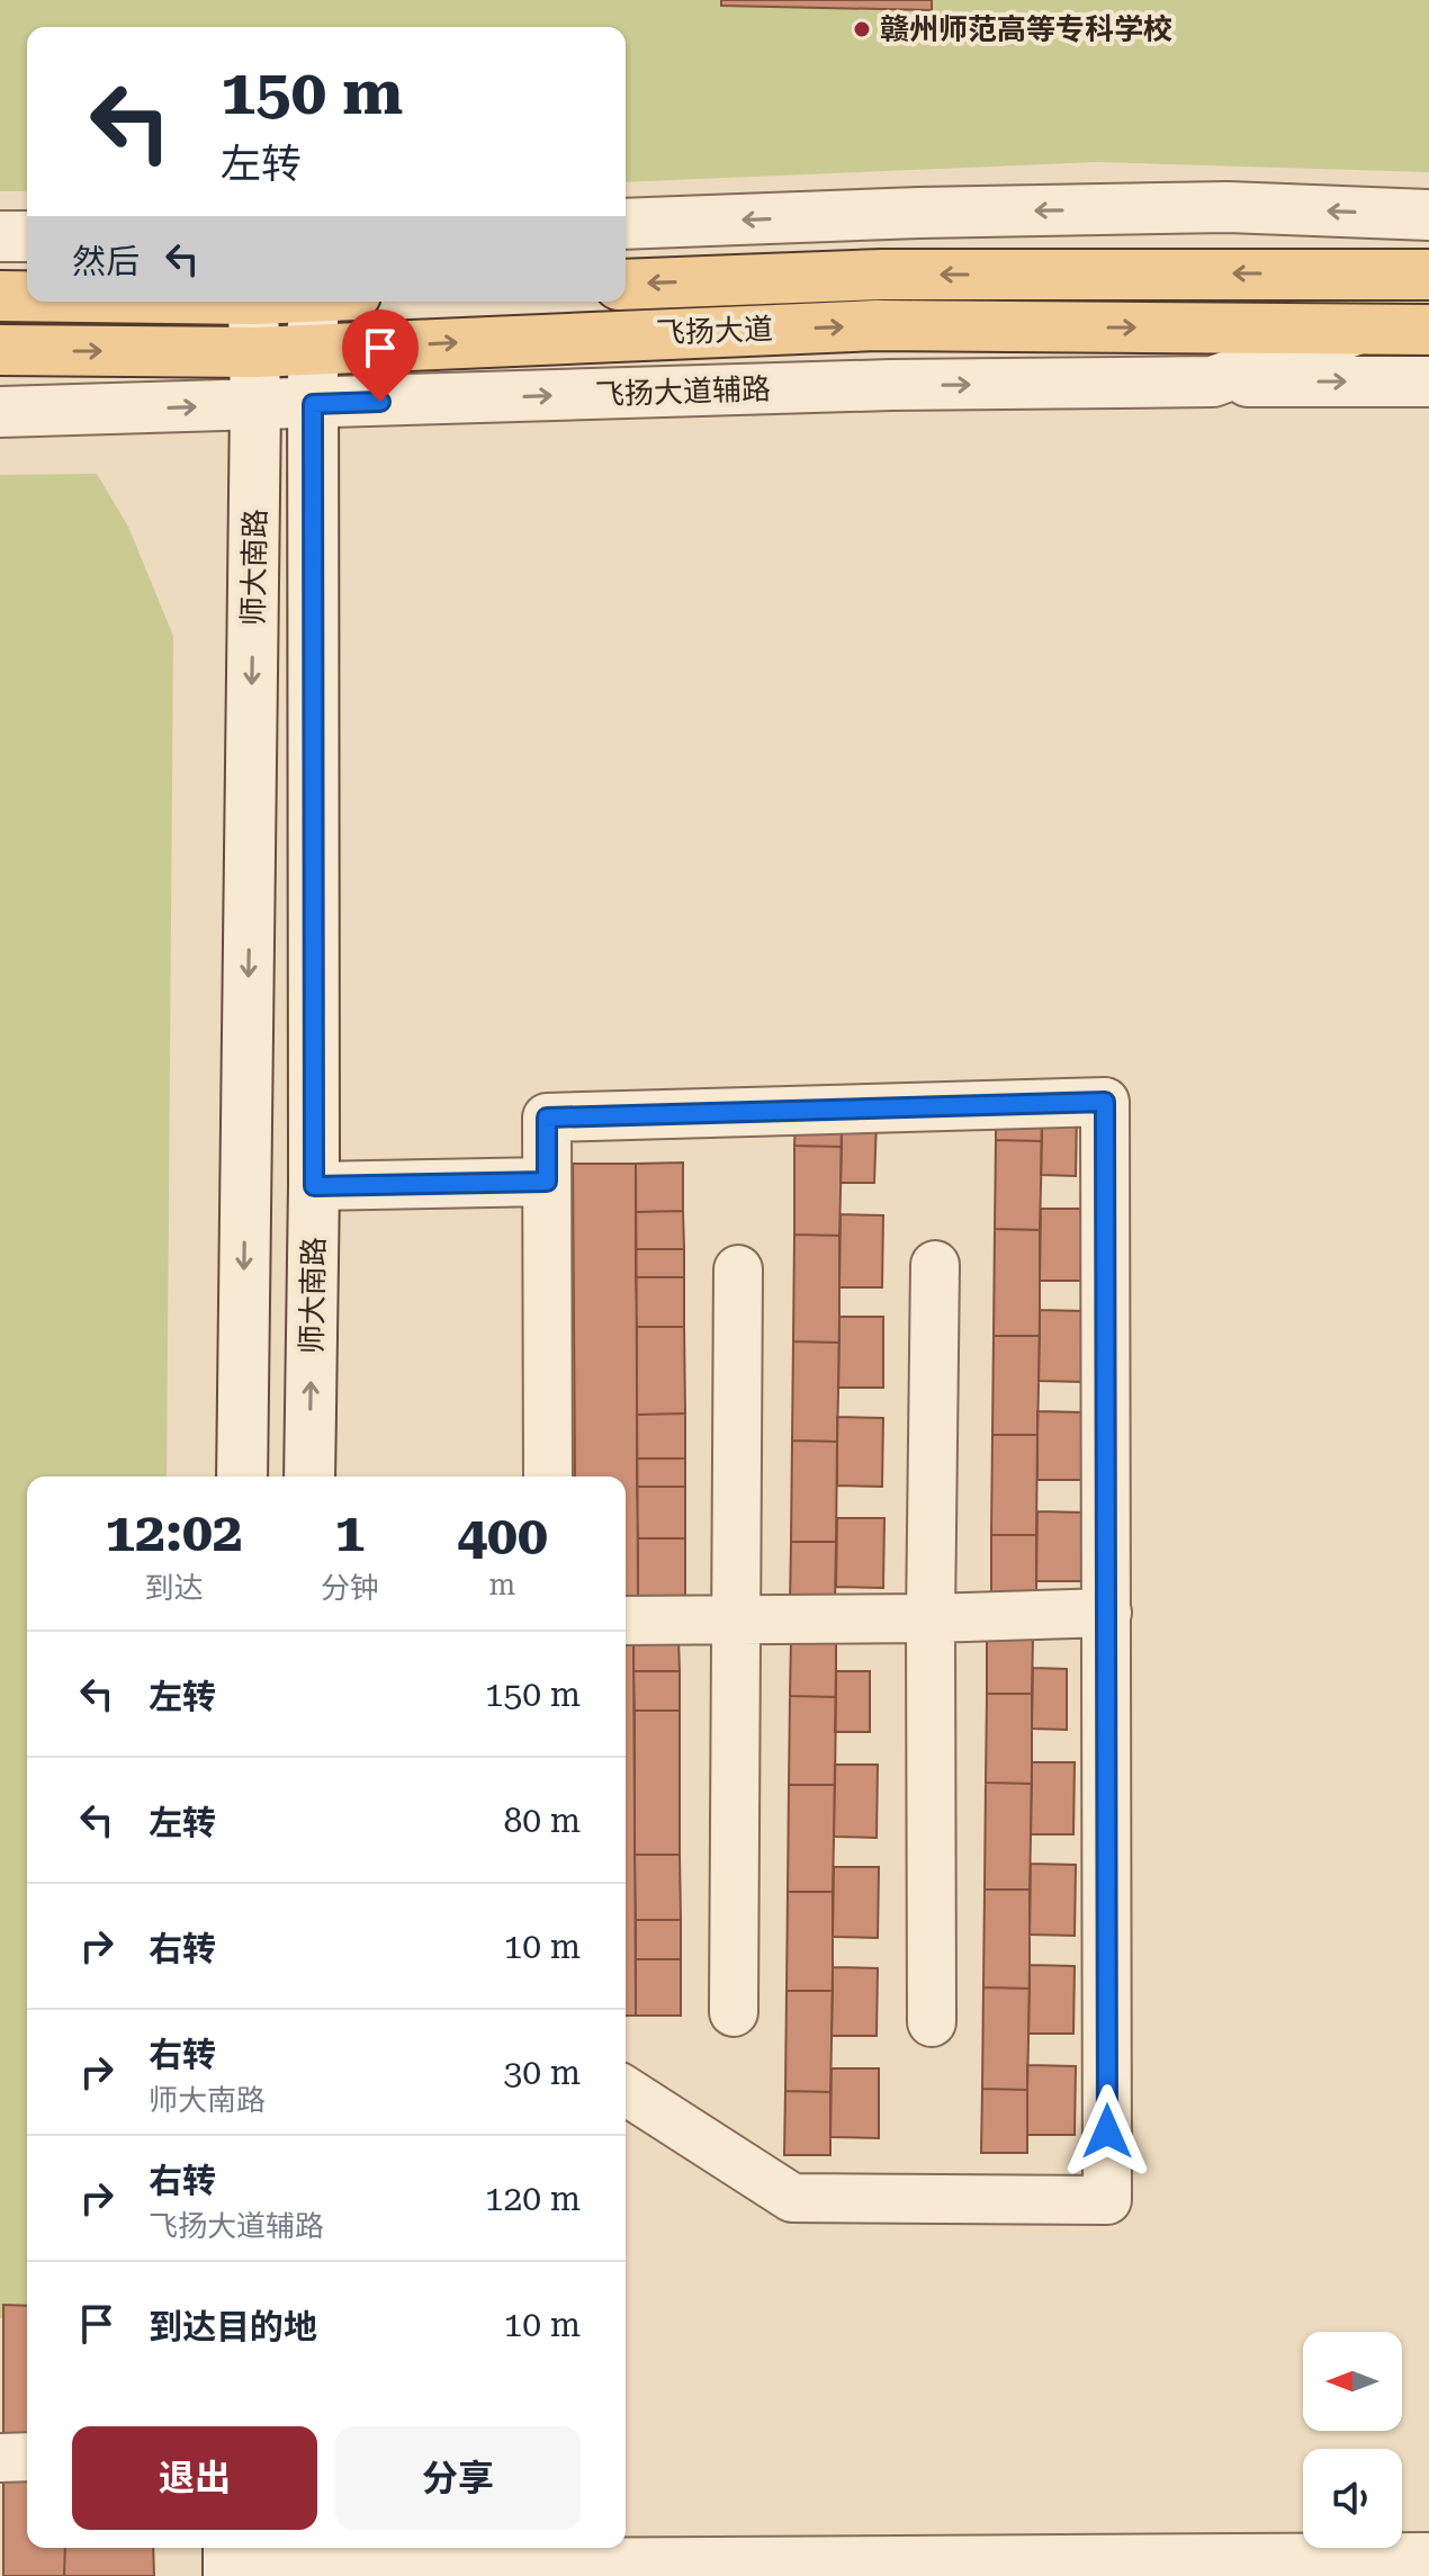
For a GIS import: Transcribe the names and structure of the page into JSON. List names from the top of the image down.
{
  "streets": {
    "main road": ["飞扬大道"],
    "street": ["飞扬大道辅路", "师大南路"]
  },
  "crossings": [
    ["飞扬大道", "飞扬大道辅路"],
    ["飞扬大道", "师大南路"],
    ["飞扬大道辅路", "师大南路"]
  ],
  "places": ["赣州师范高等专科学校"],
  "north": "left",
  "page": {
    "turn": ["150 m", "左转"],
    "then": "然后",
    "eta": [
      "12:02",
      "到达",
      "1",
      "分钟",
      "400",
      "m"
    ],
    "list": [
      {
        "name": "左转",
        "value": "150 m"
      },
      {
        "name": "左转",
        "value": "80 m"
      },
      {
        "name": "右转",
        "value": "10 m"
      },
      {
        "name": "右转",
        "note": "师大南路",
        "value": "30 m"
      },
      {
        "name": "右转",
        "note": "飞扬大道辅路",
        "value": "120 m"
      },
      {
        "name": "到达目的地",
        "value": "10 m"
      }
    ],
    "buttons": ["退出", "分享"]
  }
}
